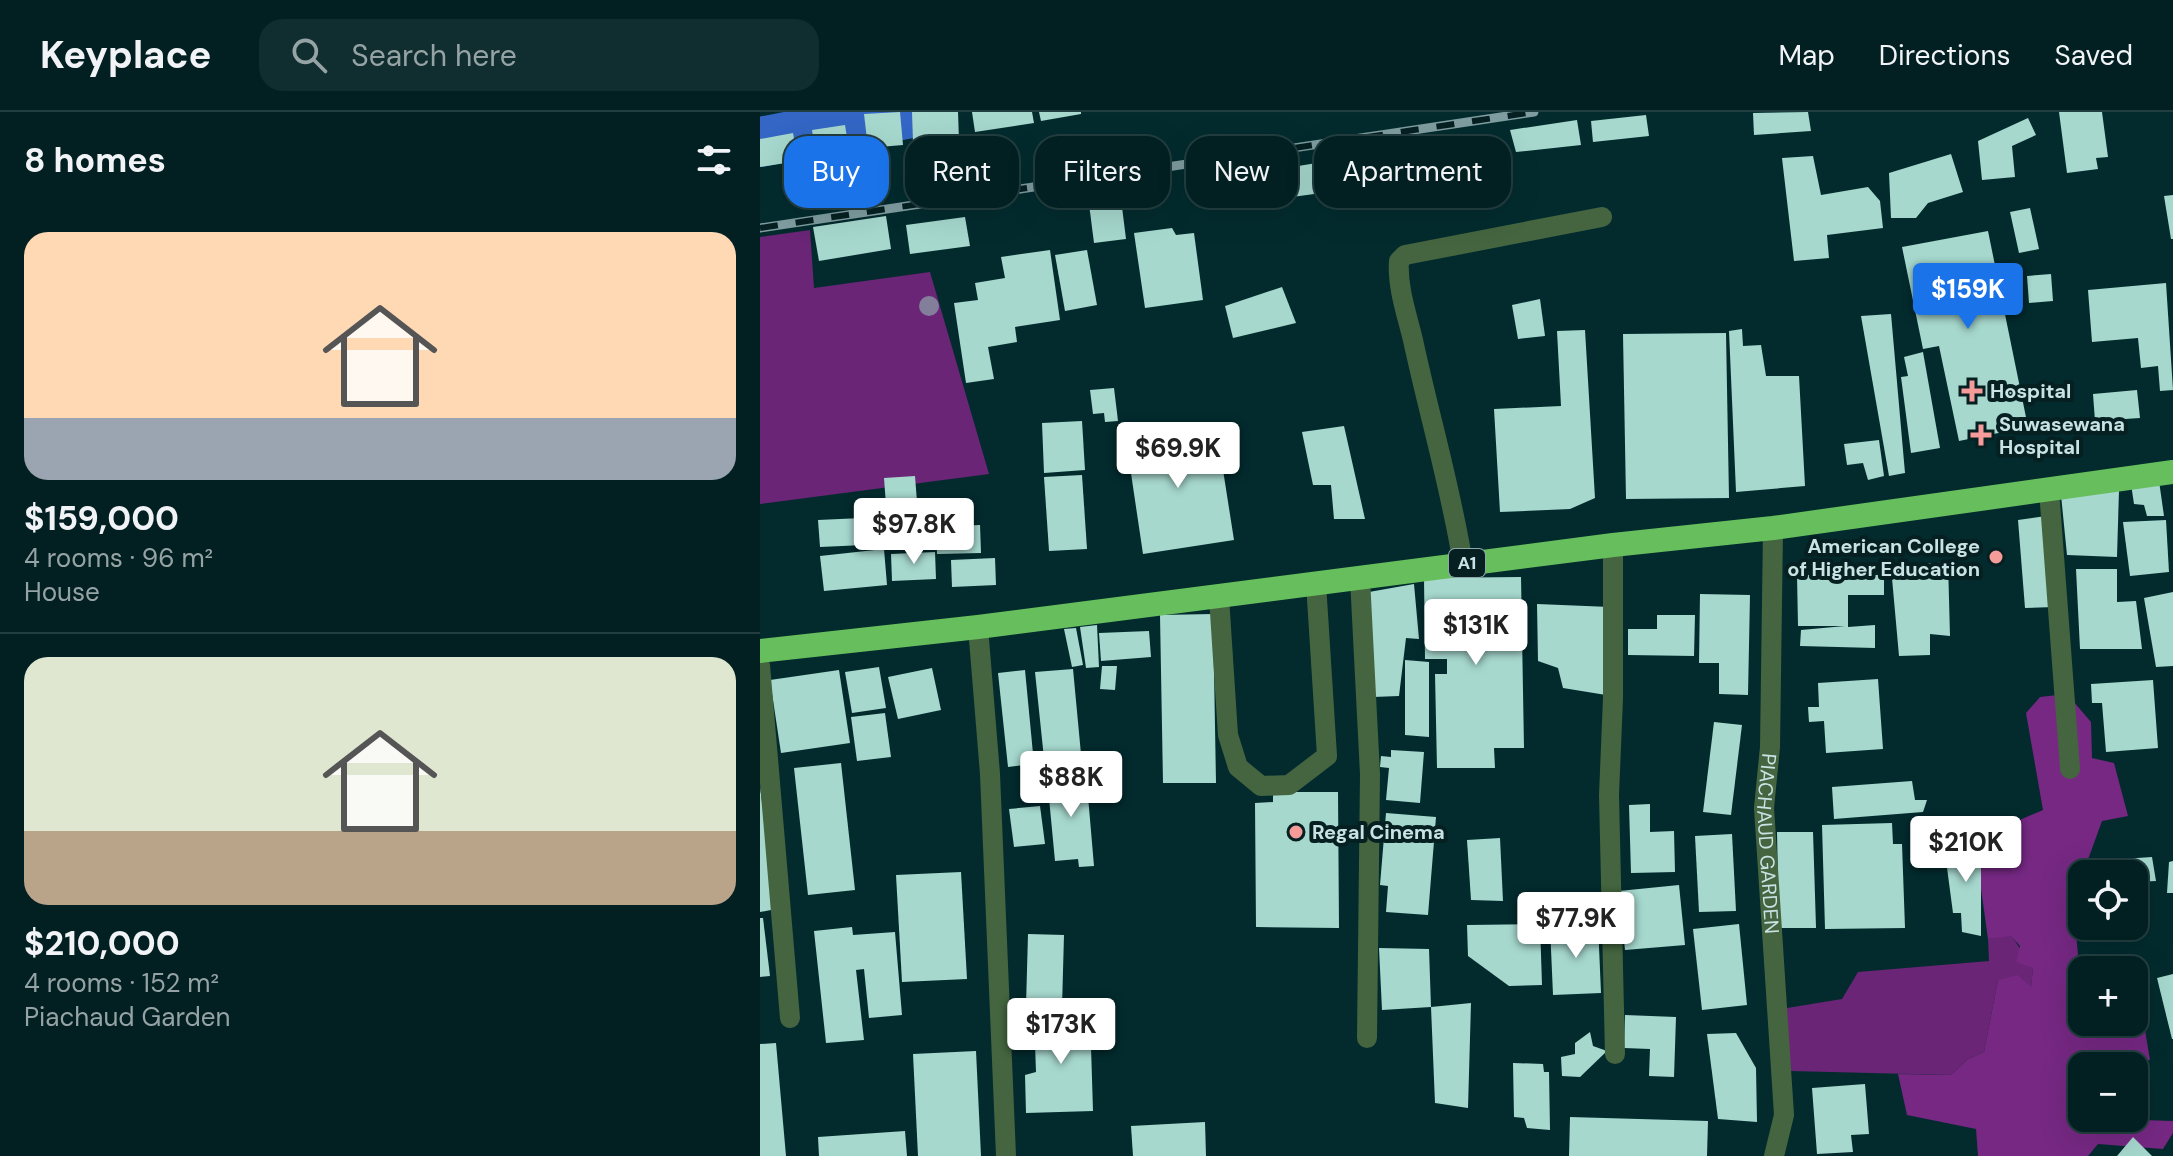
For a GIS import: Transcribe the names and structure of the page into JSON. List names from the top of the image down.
{
  "streets": {
    "highway": ["A1"],
    "street": ["PIACHAUD GARDEN"]
  },
  "crossings": [
    ["A1", "PIACHAUD GARDEN"]
  ],
  "places": {
    "health": ["Hospital", "Suwasewana Hospital"],
    "other": ["American College of Higher Education", "Regal Cinema"]
  },
  "page": {
    "header": "Keyplace",
    "search": "Search here",
    "nav": ["Map", "Directions", "Saved"],
    "heading": "8 homes",
    "chip": [
      "Buy",
      "Rent",
      "Filters",
      "New",
      "Apartment"
    ],
    "list": [
      {
        "name": "$159,000",
        "note": "4 rooms · 96 m² · House"
      },
      {
        "name": "$210,000",
        "note": "4 rooms · 152 m² · Piachaud Garden"
      }
    ],
    "price": [
      "$159K",
      "$69.9K",
      "$97.8K",
      "$131K",
      "$88K",
      "$210K",
      "$77.9K",
      "$173K"
    ],
    "map_buttons": ["+", "−"]
  }
}
